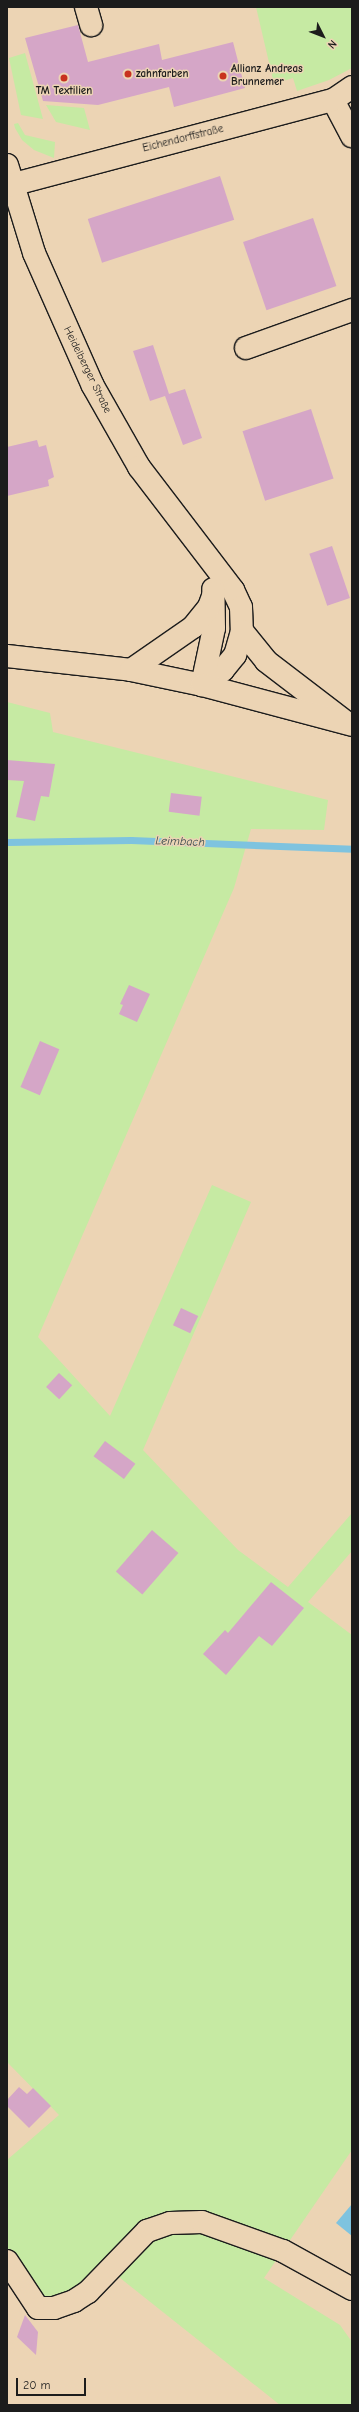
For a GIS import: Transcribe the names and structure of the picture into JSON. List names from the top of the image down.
{
  "streets": {
    "street": ["Eichendorffstraße", "Heidelberger Straße"]
  },
  "crossings": [
    ["Eichendorffstraße", "Heidelberger Straße"]
  ],
  "water": ["Leimbach"],
  "places": ["zahnfarben", "Allianz Andreas Brunnemer", "TM Textilien"],
  "scale_bar": "20 m",
  "north": "bottom right"
}
